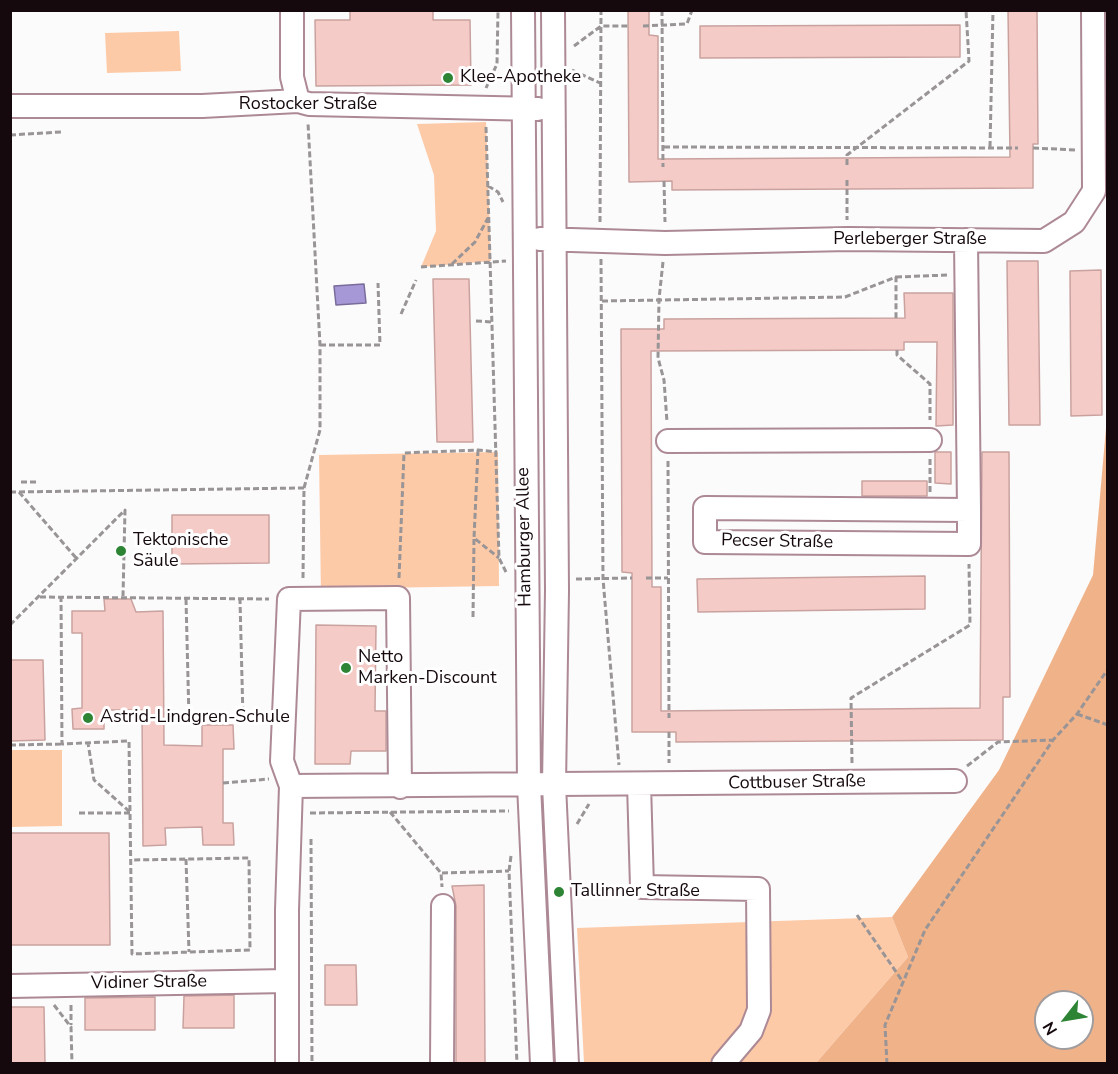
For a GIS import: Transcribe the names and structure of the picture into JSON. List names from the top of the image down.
{
  "streets": {
    "street": [
      "Rostocker Straße",
      "Perleberger Straße",
      "Hamburger Allee",
      "Pecser Straße",
      "Cottbuser Straße",
      "Vidiner Straße"
    ]
  },
  "crossings": [
    ["Rostocker Straße", "Hamburger Allee"],
    ["Perleberger Straße", "Hamburger Allee"],
    ["Hamburger Allee", "Cottbuser Straße"]
  ],
  "places": [
    "Klee-Apotheke",
    "Tektonische Säule",
    "Netto Marken-Discount",
    "Astrid-Lindgren-Schule",
    "Tallinner Straße"
  ],
  "north": "bottom left"
}
